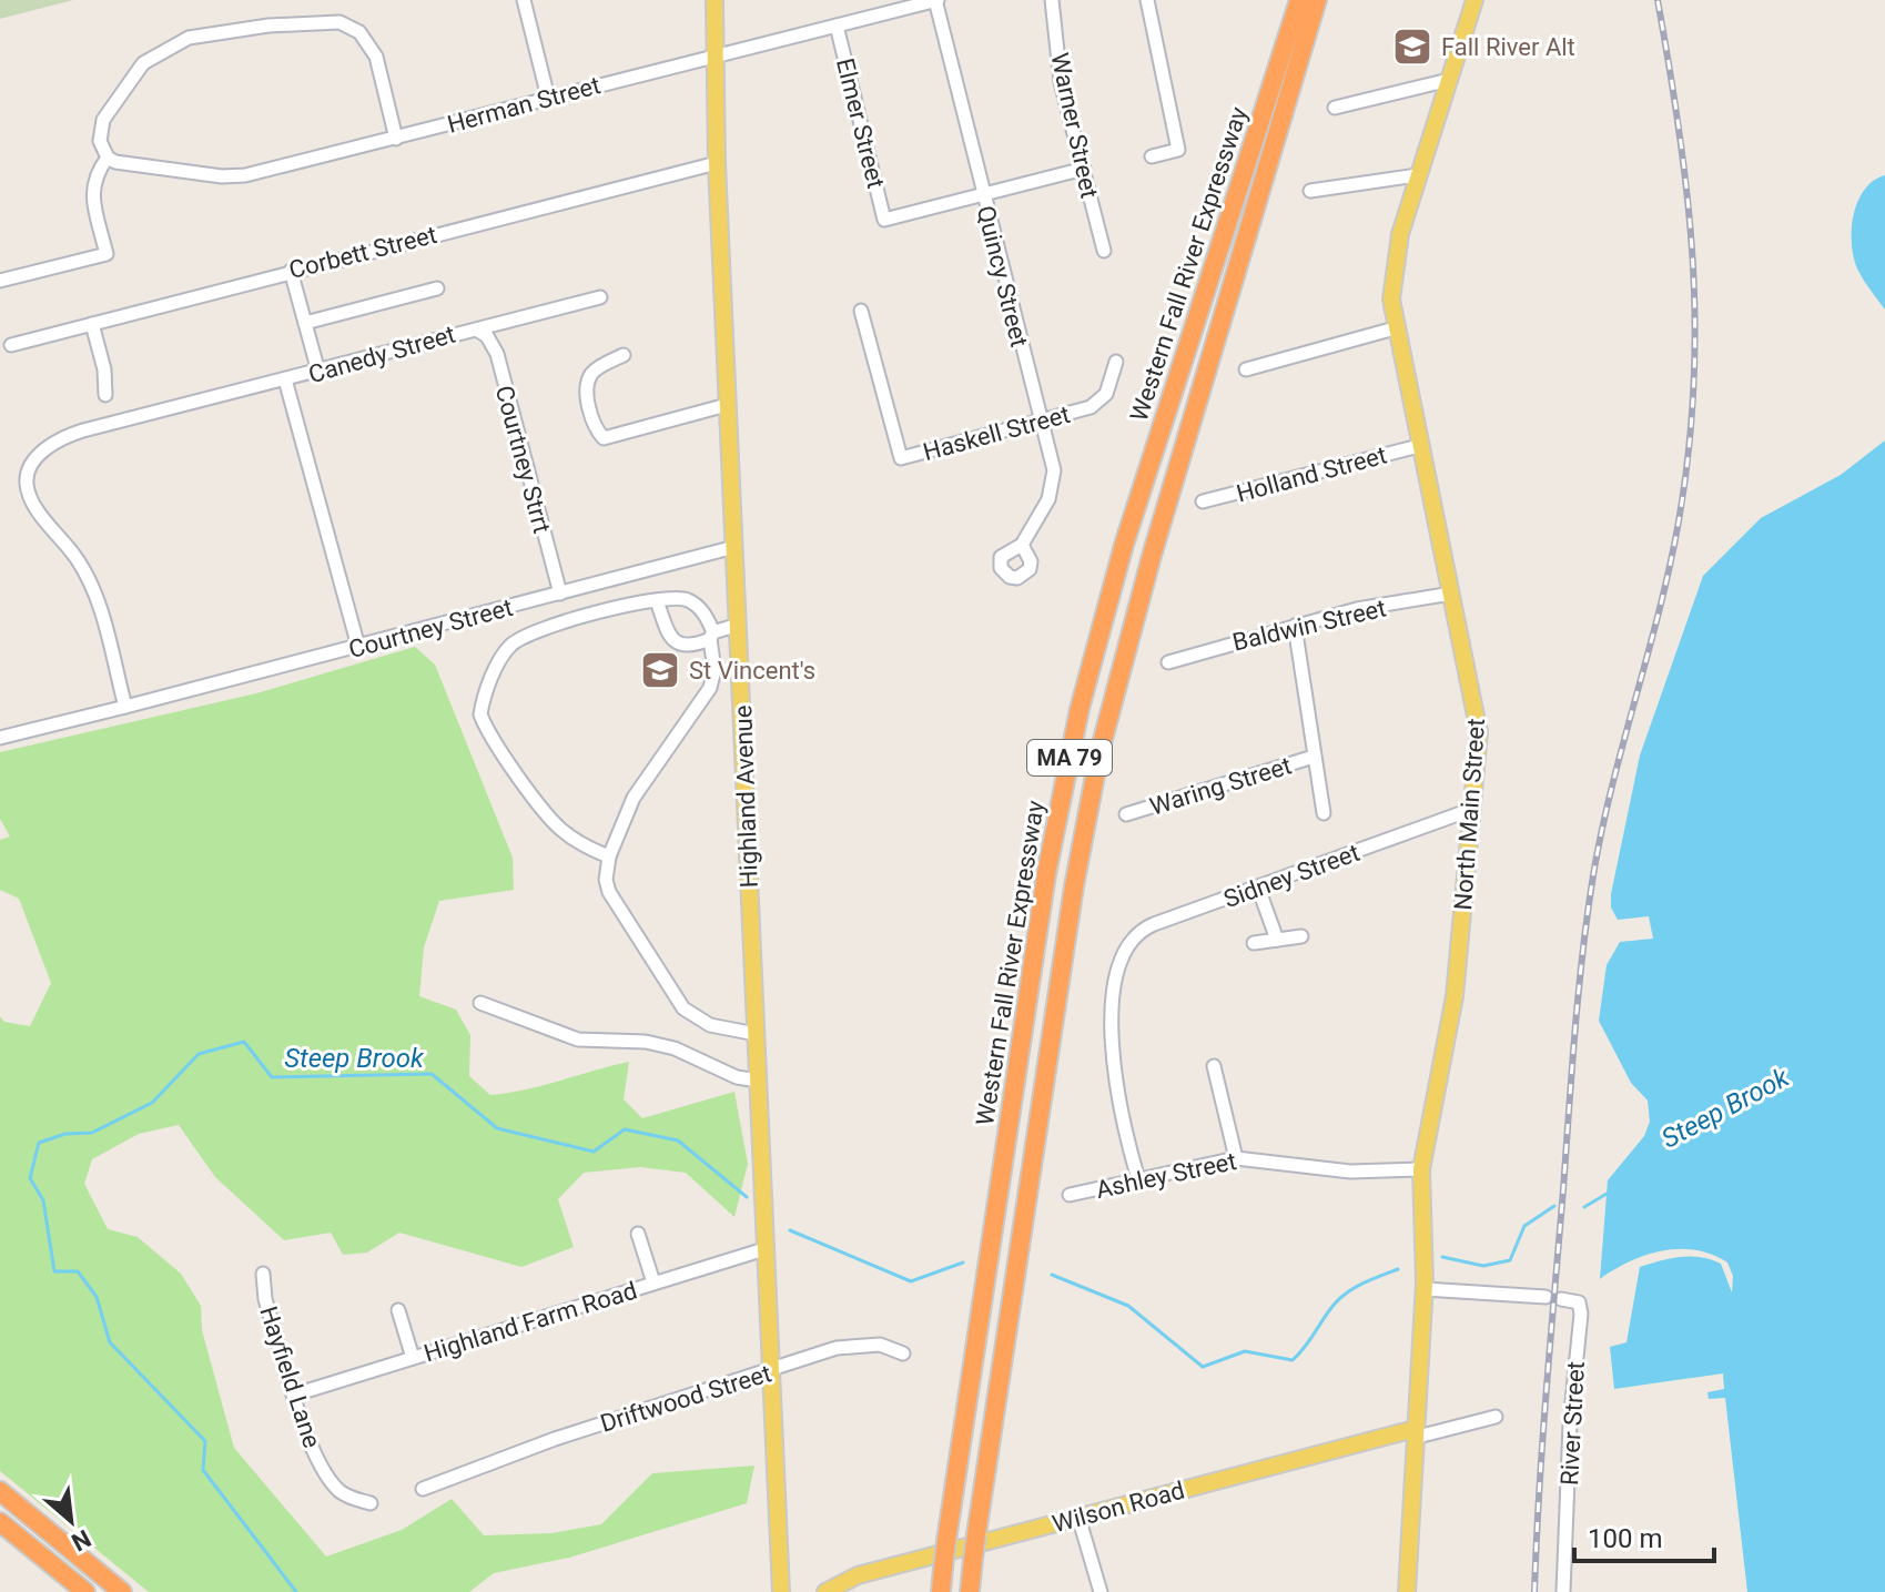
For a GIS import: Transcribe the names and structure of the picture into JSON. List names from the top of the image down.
{
  "streets": {
    "highway": ["Western Fall River Expressway", "MA 79"],
    "main road": ["Highland Avenue", "North Main Street", "Wilson Road"],
    "street": [
      "Herman Street",
      "Elmer Street",
      "Warner Street",
      "Corbett Street",
      "Quincy Street",
      "Canedy Street",
      "Haskell Street",
      "Courtney Strrt",
      "Holland Street",
      "Baldwin Street",
      "Courtney Street",
      "Waring Street",
      "Sidney Street",
      "Ashley Street",
      "Highland Farm Road",
      "Hayfield Lane",
      "Driftwood Street",
      "River Street"
    ]
  },
  "crossings": [
    ["Herman Street", "Elmer Street"],
    ["Herman Street", "Quincy Street"],
    ["Herman Street", "Highland Avenue"],
    ["Elmer Street", "Quincy Street"],
    ["Corbett Street", "Highland Avenue"],
    ["Quincy Street", "Haskell Street"],
    ["Canedy Street", "Courtney Strrt"],
    ["Courtney Strrt", "Courtney Street"],
    ["Holland Street", "North Main Street"],
    ["Baldwin Street", "North Main Street"],
    ["Courtney Street", "Highland Avenue"],
    ["Highland Avenue", "Highland Farm Road"],
    ["Highland Avenue", "Driftwood Street"],
    ["North Main Street", "Sidney Street"],
    ["North Main Street", "Ashley Street"],
    ["North Main Street", "Wilson Road"],
    ["Sidney Street", "Ashley Street"],
    ["Highland Farm Road", "Hayfield Lane"]
  ],
  "water": ["Steep Brook"],
  "places": {
    "school or university": ["Fall River Alt", "St Vincent's"]
  },
  "scale_bar": "100 m",
  "north": "bottom right"
}
